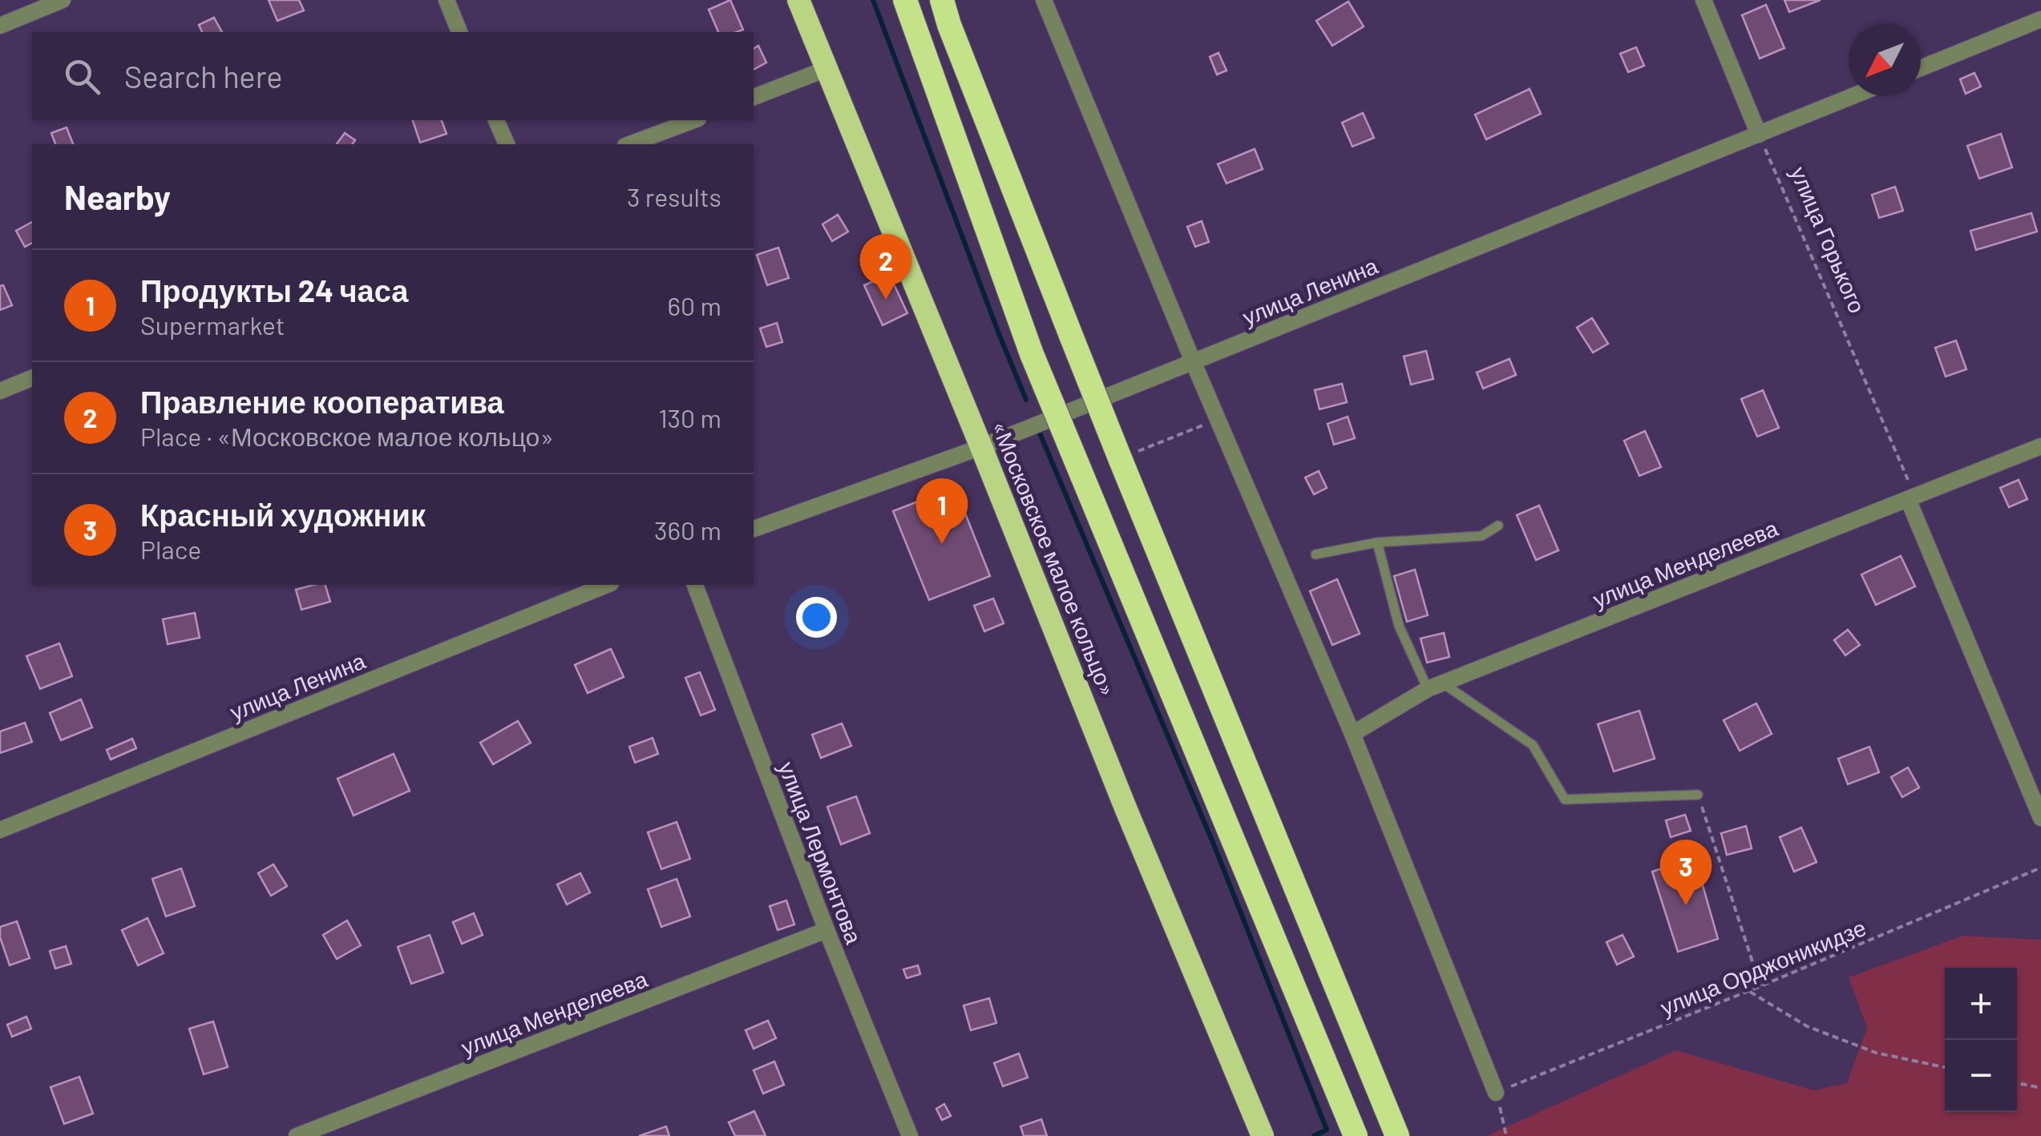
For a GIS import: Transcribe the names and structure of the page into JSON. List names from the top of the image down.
{
  "streets": {
    "highway": ["«Московское малое кольцо»"],
    "street": ["улица Ленина", "улица Менделеева", "улица Лермонтова"],
    "path": ["улица Горького", "улица Орджоникидзе"]
  },
  "crossings": [
    ["улица Горького", "улица Ленина"],
    ["улица Горького", "улица Менделеева"],
    ["улица Ленина", "«Московское малое кольцо»"],
    ["улица Менделеева", "улица Лермонтова"]
  ],
  "north": "bottom left",
  "page": {
    "search": "Search here",
    "heading": ["Nearby", "3 results"],
    "pins": ["2", "1", "3"],
    "list": [
      {
        "mark": "1",
        "name": "Продукты 24 часа",
        "note": "Supermarket",
        "value": "60 m"
      },
      {
        "mark": "2",
        "name": "Правление кооператива",
        "note": "Place · «Московское малое кольцо»",
        "value": "130 m"
      },
      {
        "mark": "3",
        "name": "Красный художник",
        "note": "Place",
        "value": "360 m"
      }
    ],
    "map_buttons": ["+", "−"]
  }
}
